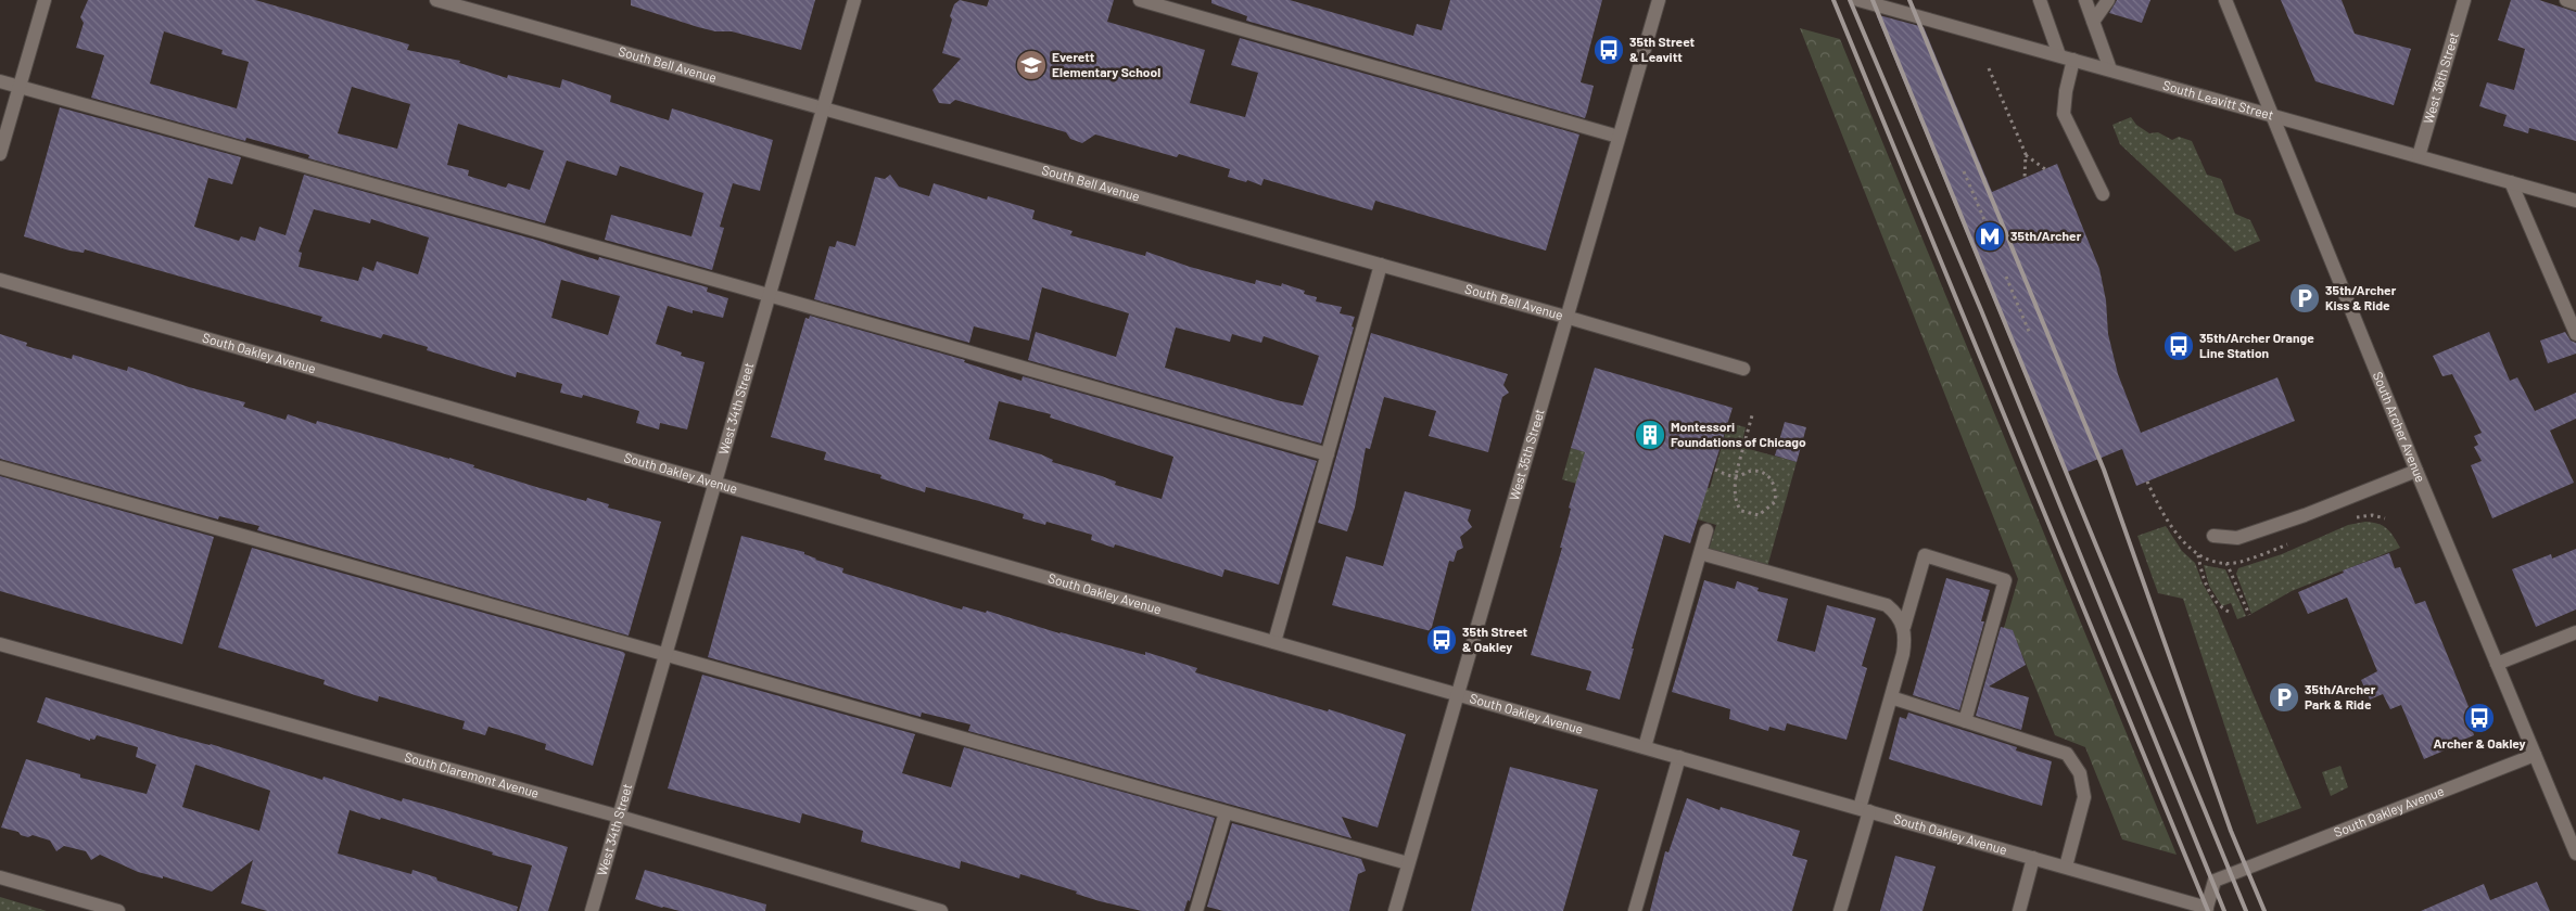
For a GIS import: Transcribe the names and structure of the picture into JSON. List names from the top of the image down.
{
  "streets": {
    "street": [
      "South Bell Avenue",
      "West 36th Street",
      "South Leavitt Street",
      "South Oakley Avenue",
      "West 34th Street",
      "South Archer Avenue",
      "West 35th Street",
      "South Claremont Avenue"
    ]
  },
  "crossings": [
    ["South Bell Avenue", "West 34th Street"],
    ["South Bell Avenue", "West 35th Street"],
    ["West 36th Street", "South Leavitt Street"],
    ["South Leavitt Street", "South Archer Avenue"],
    ["South Oakley Avenue", "West 34th Street"],
    ["South Oakley Avenue", "South Archer Avenue"],
    ["South Oakley Avenue", "West 35th Street"],
    ["West 34th Street", "South Claremont Avenue"]
  ],
  "places": {
    "bus stop": [
      "35th Street & Leavitt",
      "35th/Archer Orange Line Station",
      "35th Street & Oakley",
      "Archer & Oakley"
    ],
    "school or university": ["Everett Elementary School"],
    "metro station": ["35th/Archer"],
    "parking": ["35th/Archer Kiss & Ride", "35th/Archer Park & Ride"],
    "building": ["Montessori Foundations of Chicago"]
  }
}
